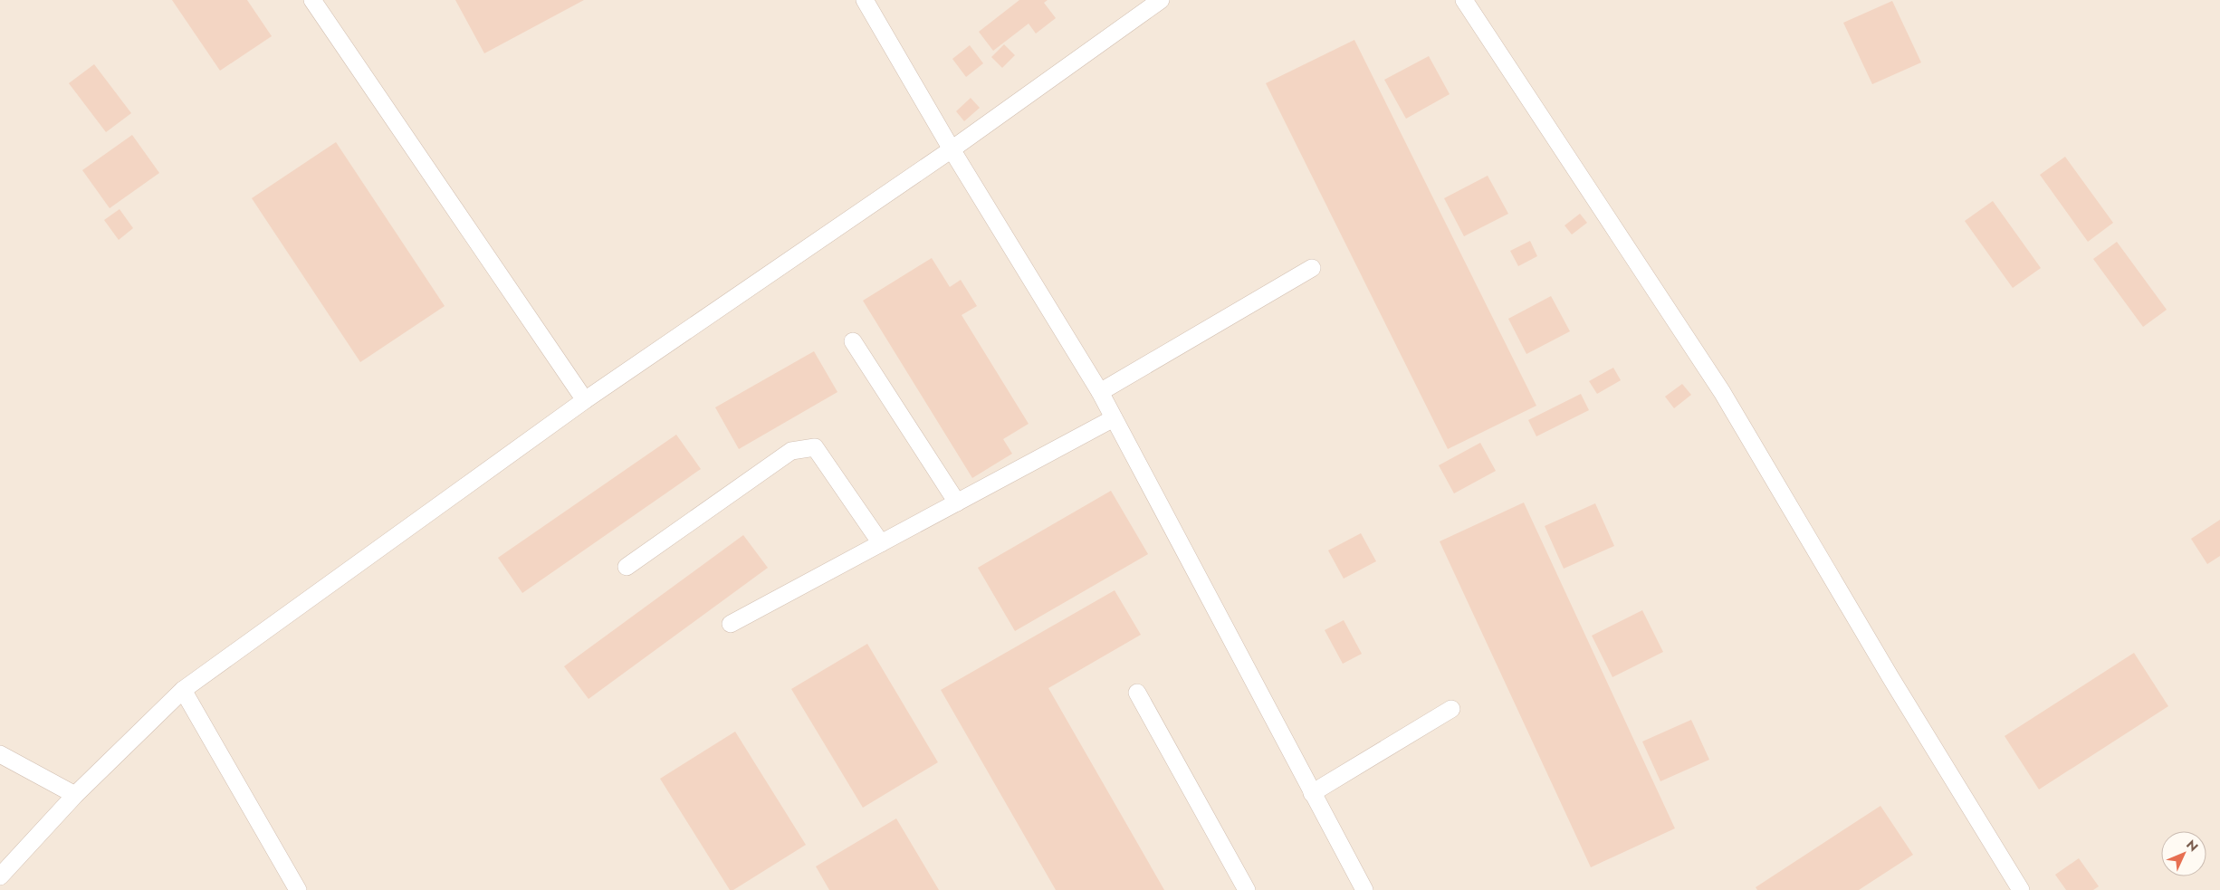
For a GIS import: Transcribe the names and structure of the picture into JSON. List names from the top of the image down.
{
  "north": "top right"
}
